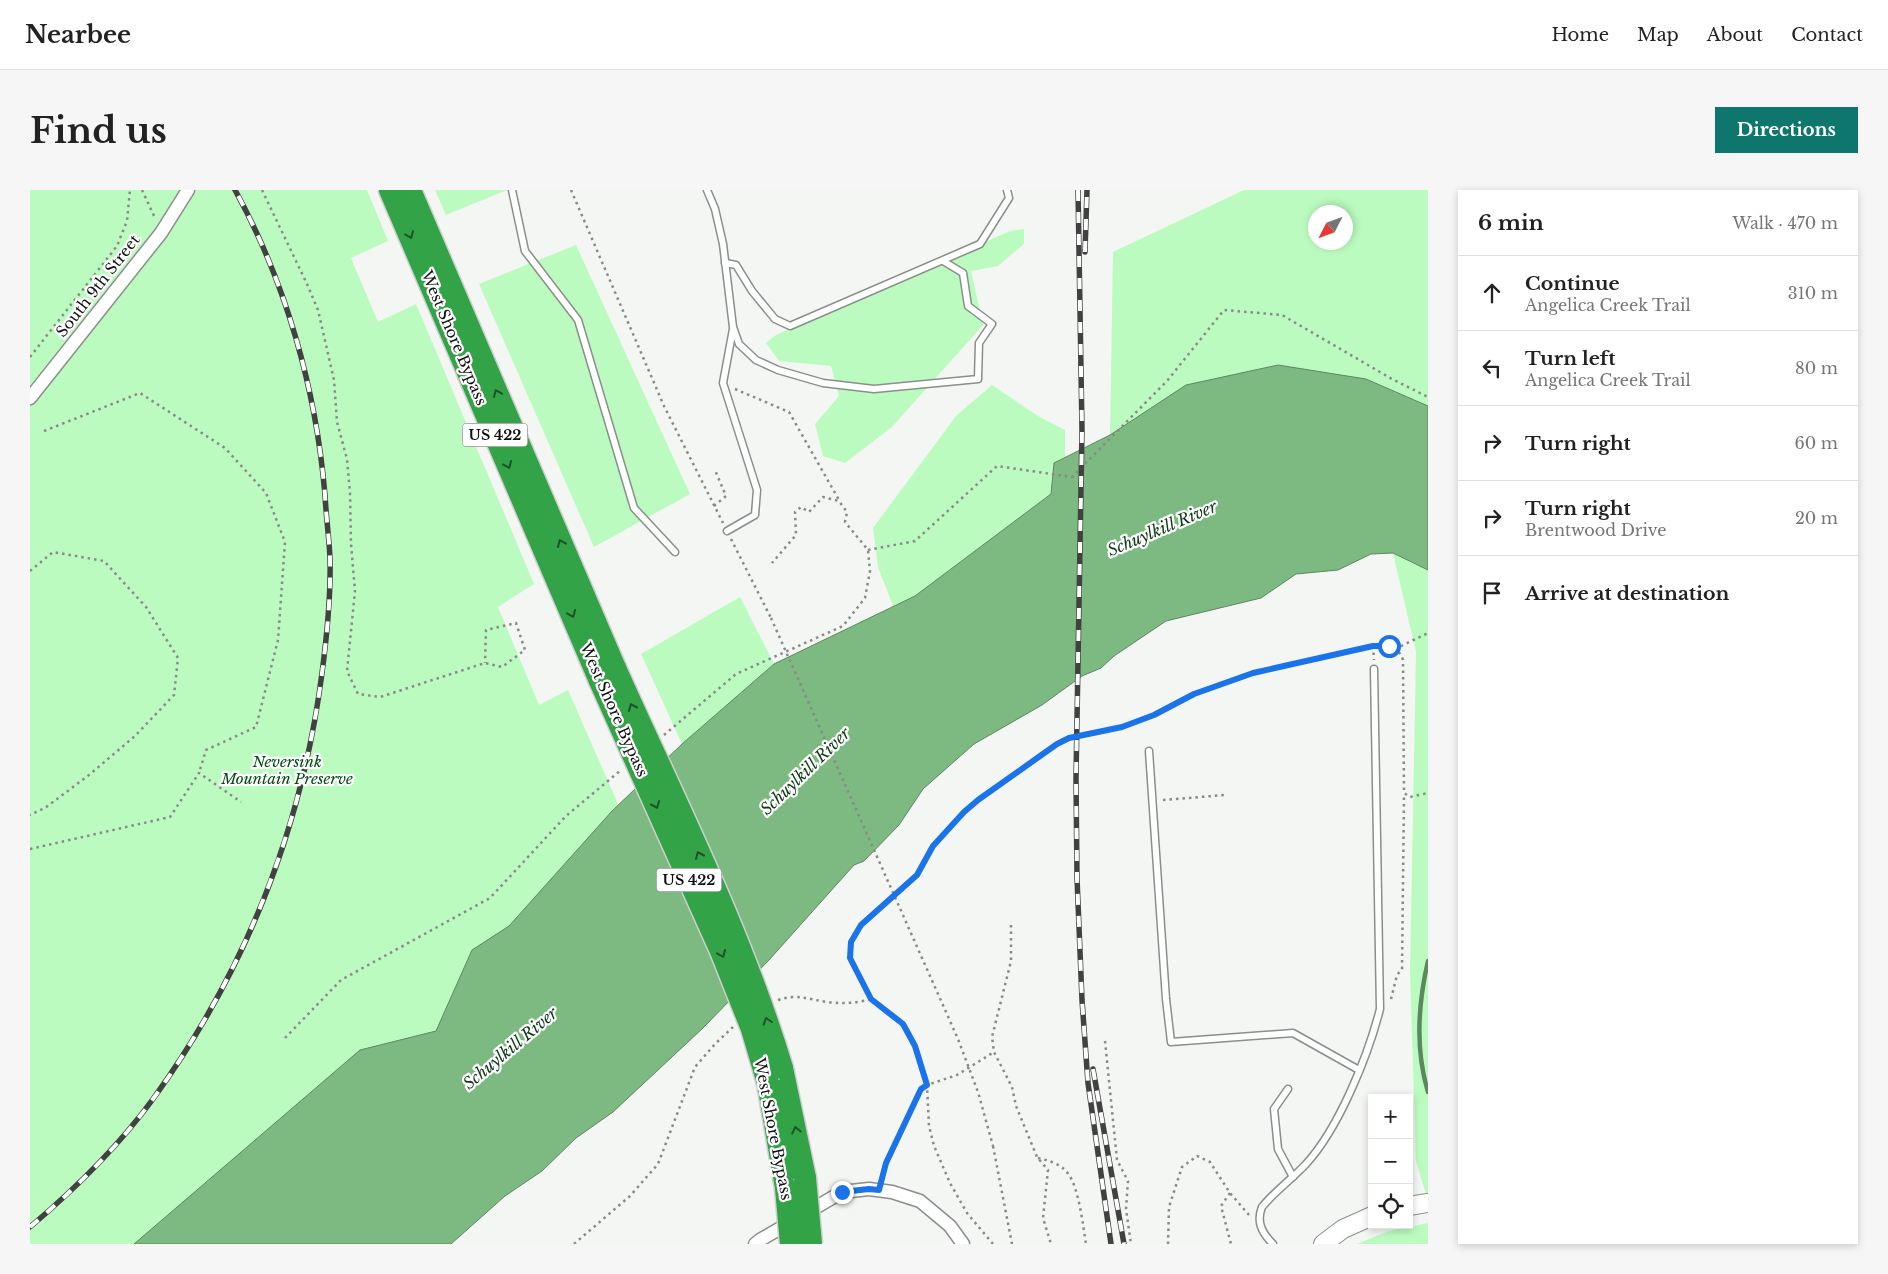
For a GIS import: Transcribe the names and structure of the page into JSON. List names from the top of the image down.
{
  "streets": {
    "highway": ["West Shore Bypass", "US 422"],
    "street": ["South 9th Street"]
  },
  "water": ["Schuylkill River"],
  "parks": ["Neversink Mountain Preserve"],
  "north": "bottom left",
  "page": {
    "header": "Nearbee",
    "nav": [
      "Home",
      "Map",
      "About",
      "Contact"
    ],
    "buttons": "Directions",
    "title": "Find us",
    "heading": ["6 min", "Walk · 470 m"],
    "list": [
      ["Continue", "Angelica Creek Trail", "310 m"],
      ["Turn left", "Angelica Creek Trail", "80 m"],
      ["Turn right", "60 m"],
      ["Turn right", "Brentwood Drive", "20 m"],
      "Arrive at destination"
    ],
    "map_buttons": ["+", "−"]
  }
}
